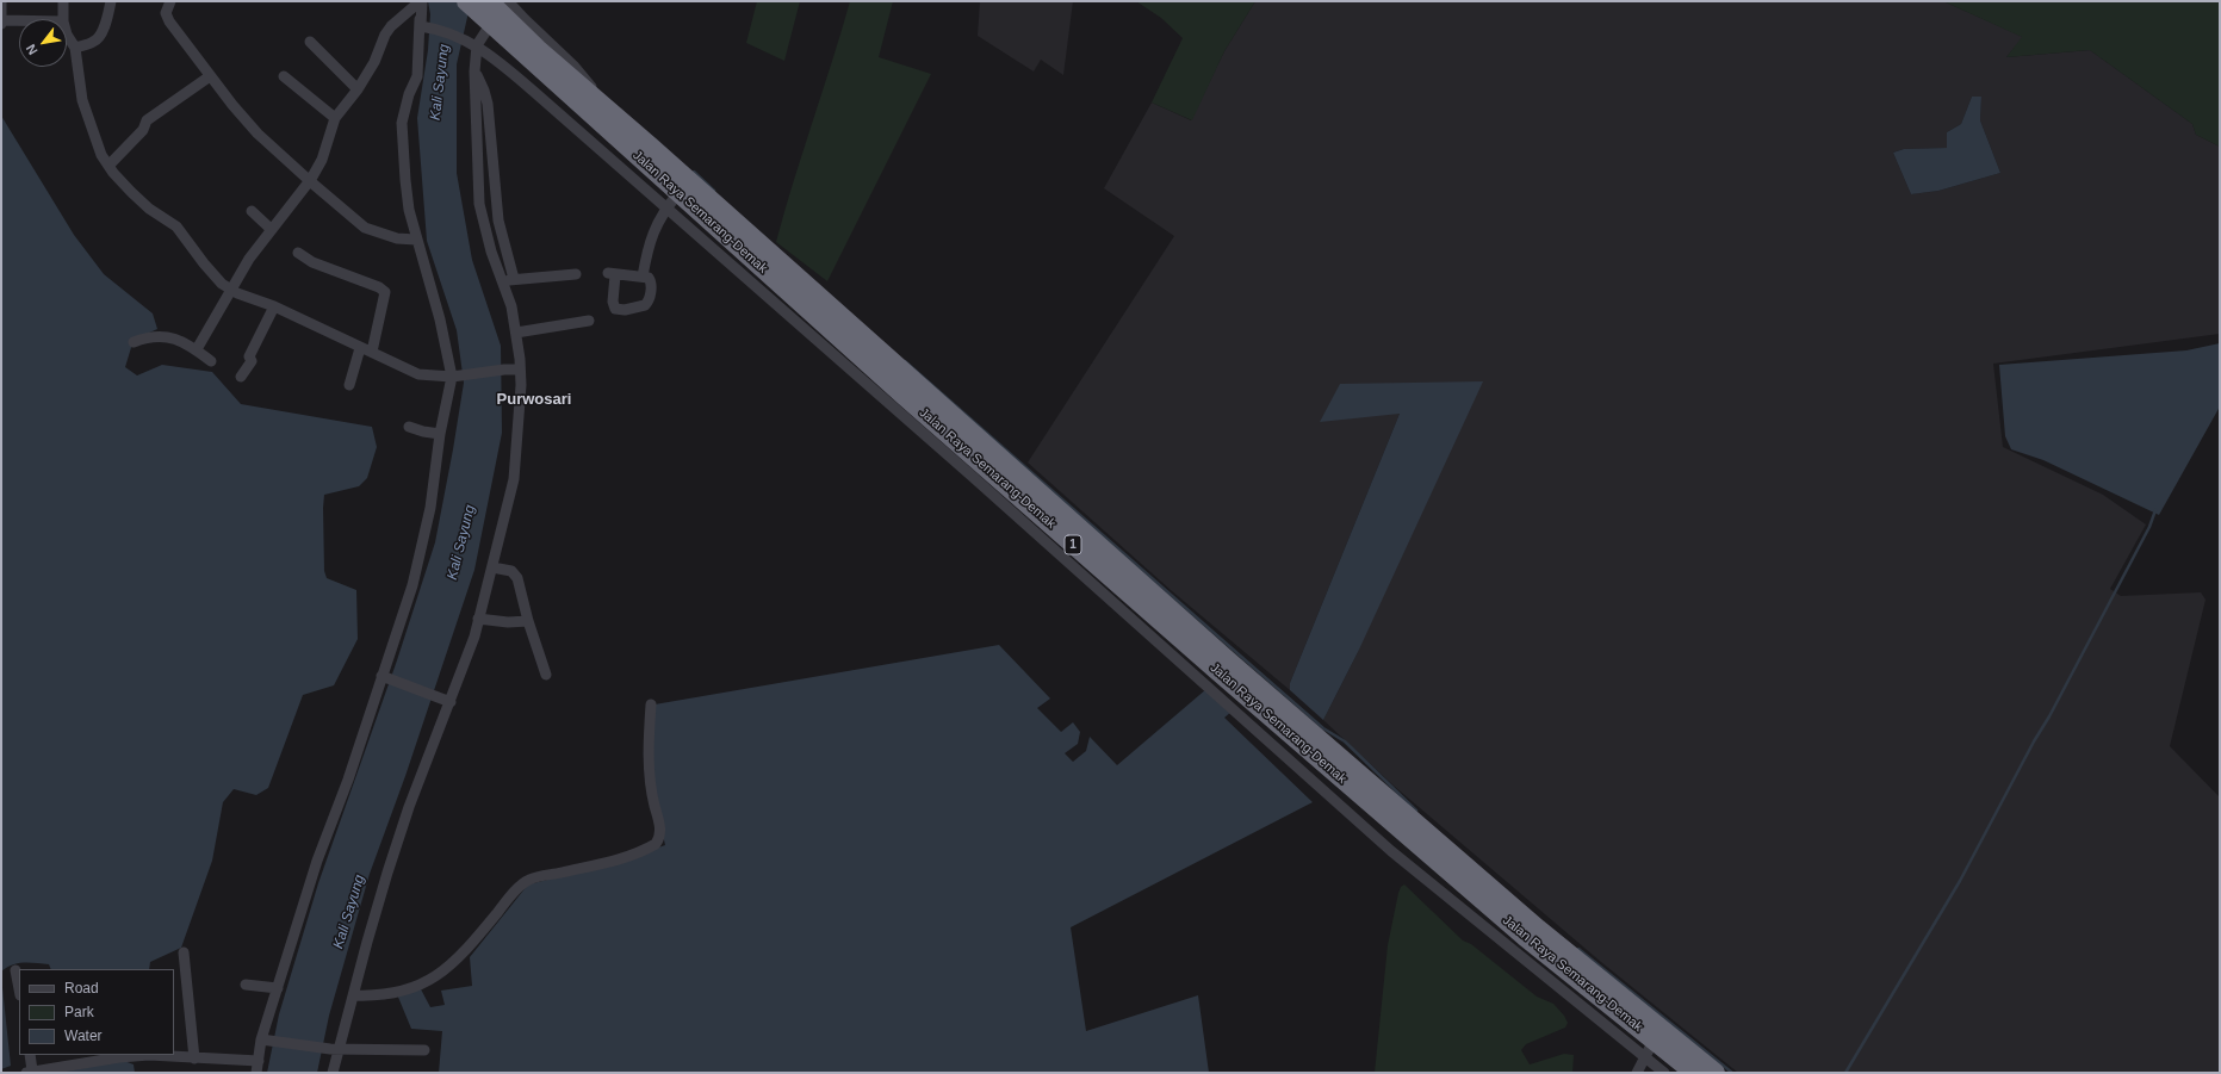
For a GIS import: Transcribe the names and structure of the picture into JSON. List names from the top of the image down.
{
  "streets": {
    "highway": ["Jalan Raya Semarang-Demak", "1"]
  },
  "districts": ["Purwosari"],
  "water": ["Kali Sayung"],
  "legend": ["Road", "Park", "Water"],
  "north": "bottom left"
}
